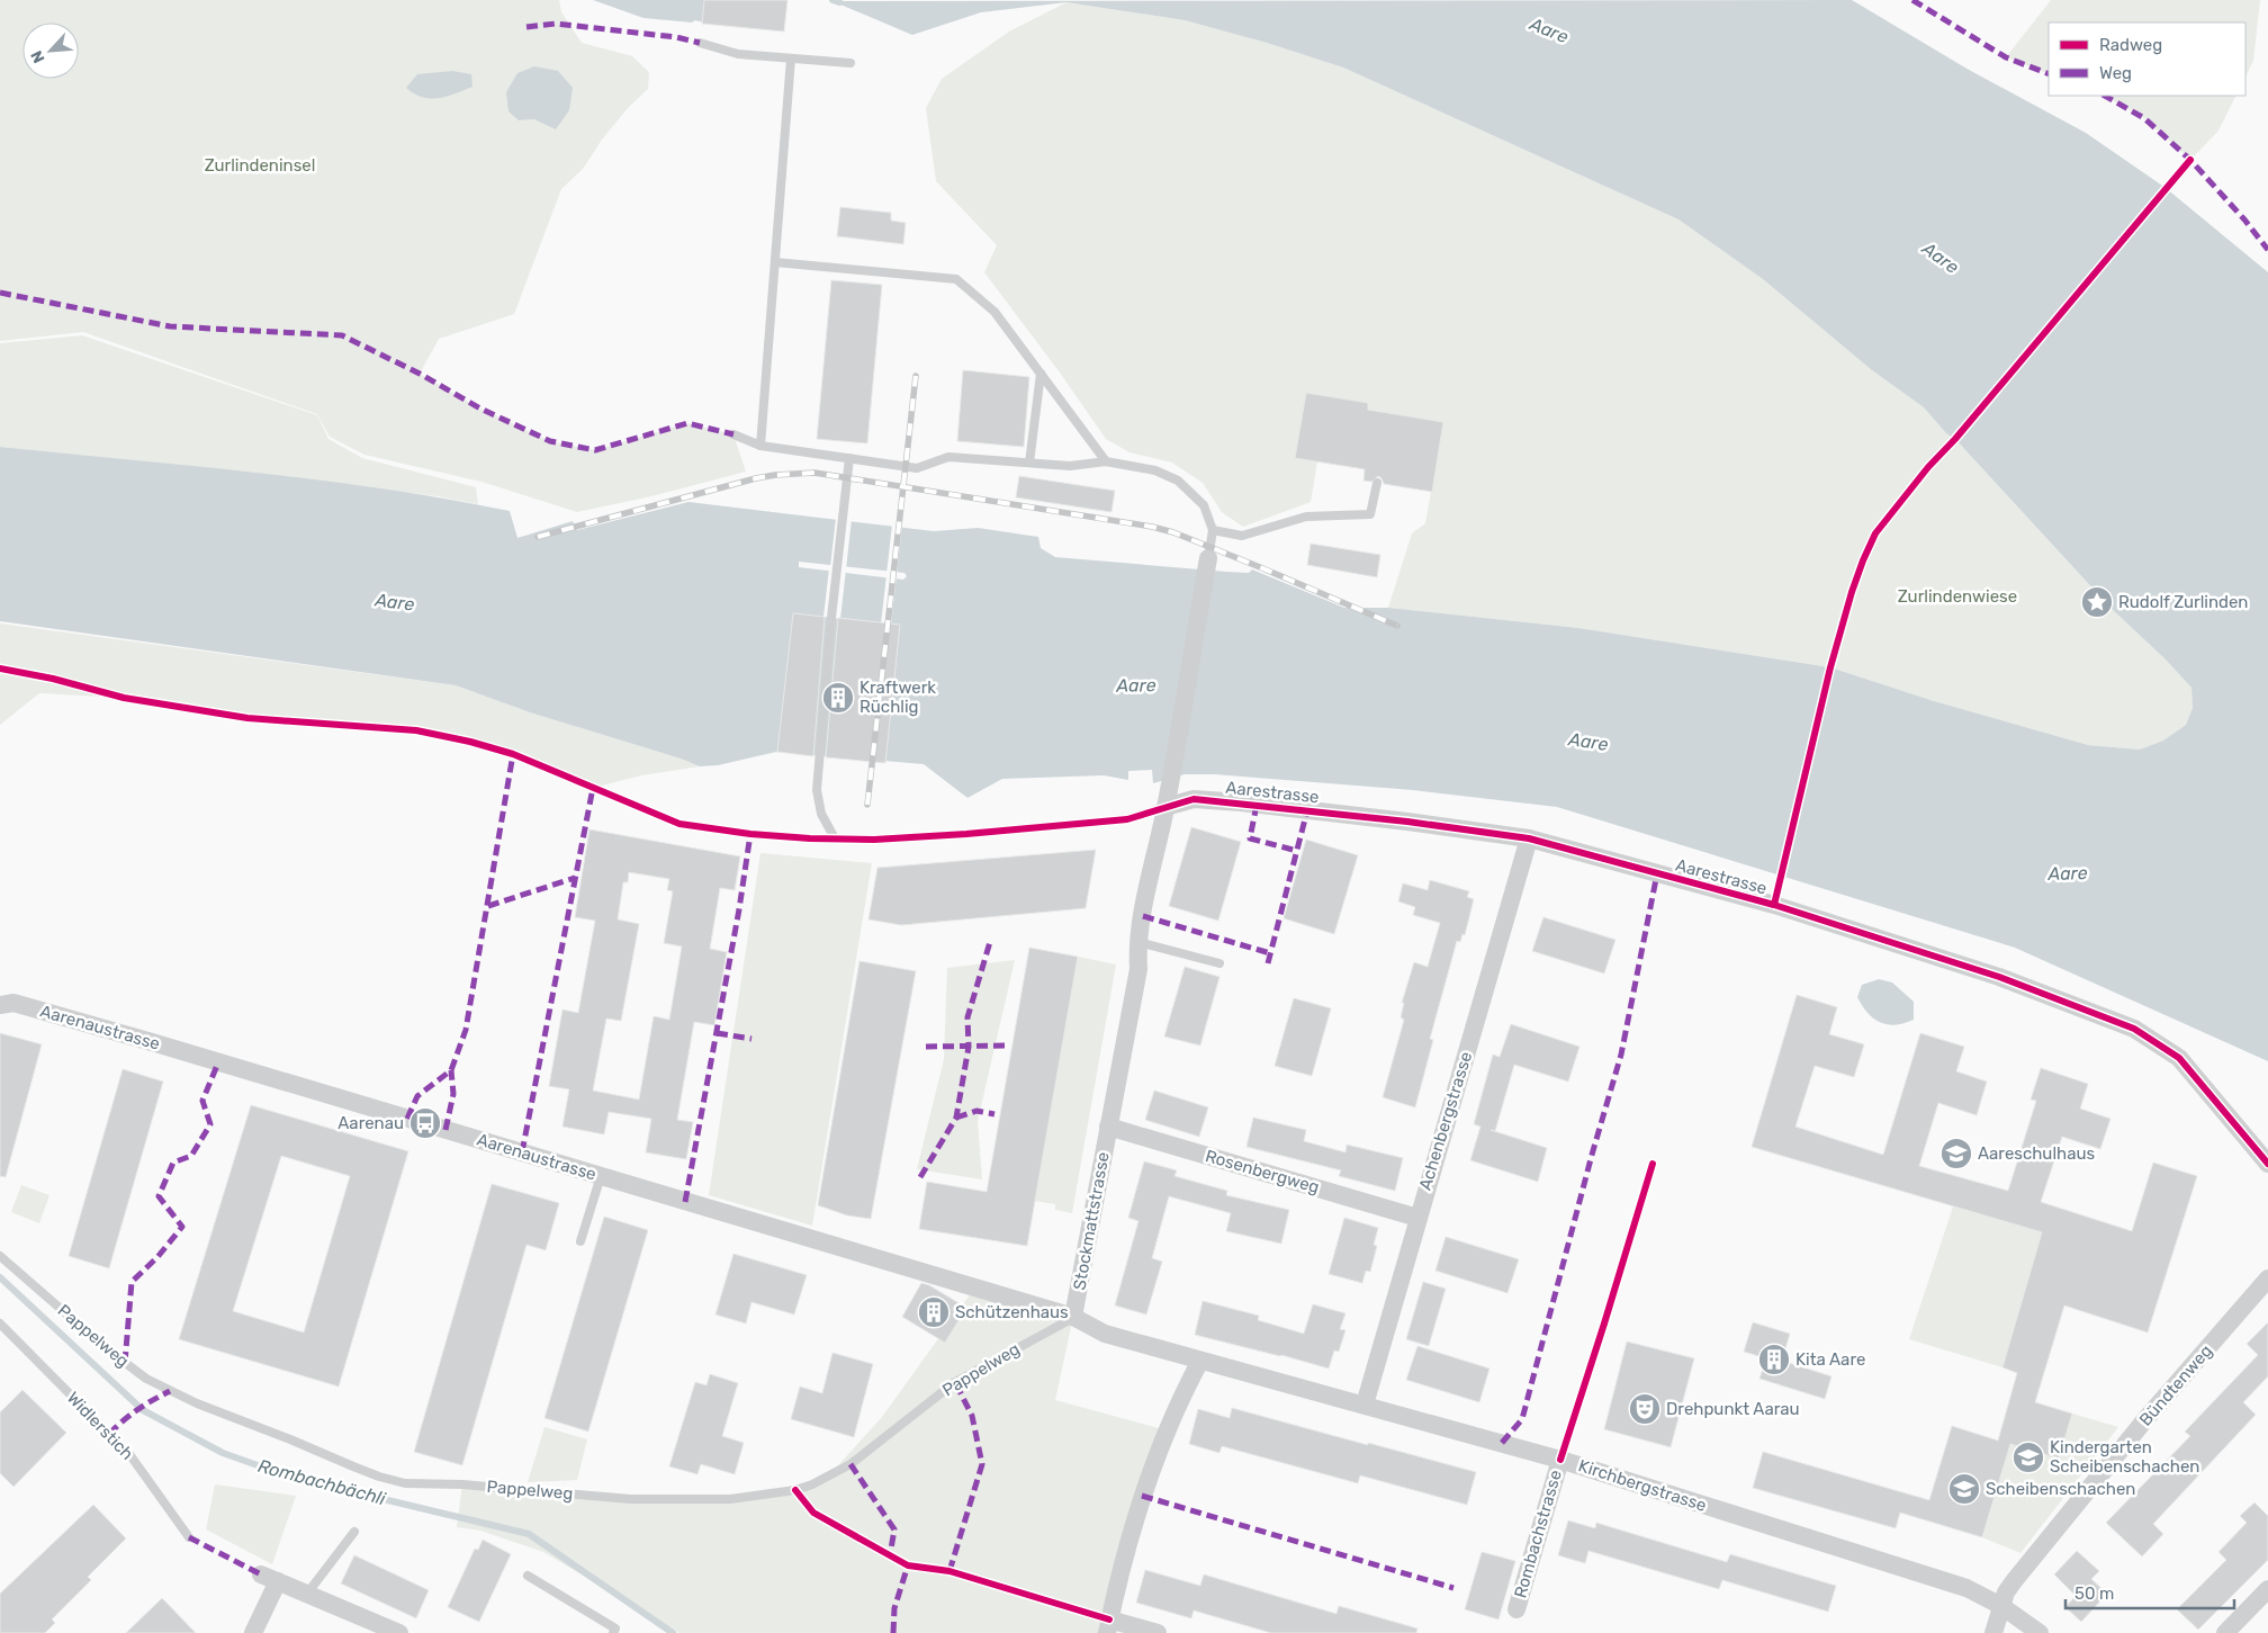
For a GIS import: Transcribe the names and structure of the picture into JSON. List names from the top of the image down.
{
  "streets": {
    "street": [
      "Aarestrasse",
      "Aarenaustrasse",
      "Achenbergstrasse",
      "Rosenbergweg",
      "Stockmattstrasse",
      "Bündtenweg",
      "Kirchbergstrasse",
      "Rombachstrasse"
    ],
    "lane": ["Pappelweg", "Widlerstich"]
  },
  "crossings": [
    ["Aarestrasse", "Achenbergstrasse"],
    ["Aarestrasse", "Stockmattstrasse"],
    ["Aarenaustrasse", "Stockmattstrasse"],
    ["Aarenaustrasse", "Pappelweg"],
    ["Achenbergstrasse", "Rosenbergweg"],
    ["Achenbergstrasse", "Kirchbergstrasse"],
    ["Rosenbergweg", "Stockmattstrasse"],
    ["Stockmattstrasse", "Pappelweg"],
    ["Bündtenweg", "Kirchbergstrasse"],
    ["Kirchbergstrasse", "Rombachstrasse"]
  ],
  "water": ["Aare", "Rombachbächli"],
  "parks": ["Zurlindeninsel", "Zurlindenwiese"],
  "places": {
    "place": ["Rudolf Zurlinden"],
    "building": ["Kraftwerk Rüchlig", "Schützenhaus", "Kita Aare"],
    "bus stop": ["Aarenau"],
    "school or university": ["Aareschulhaus", "Kindergarten Scheibenschachen", "Scheibenschachen"],
    "theatre": ["Drehpunkt Aarau"]
  },
  "legend": ["Radweg", "Weg"],
  "scale_bar": "50 m",
  "north": "bottom left"
}
